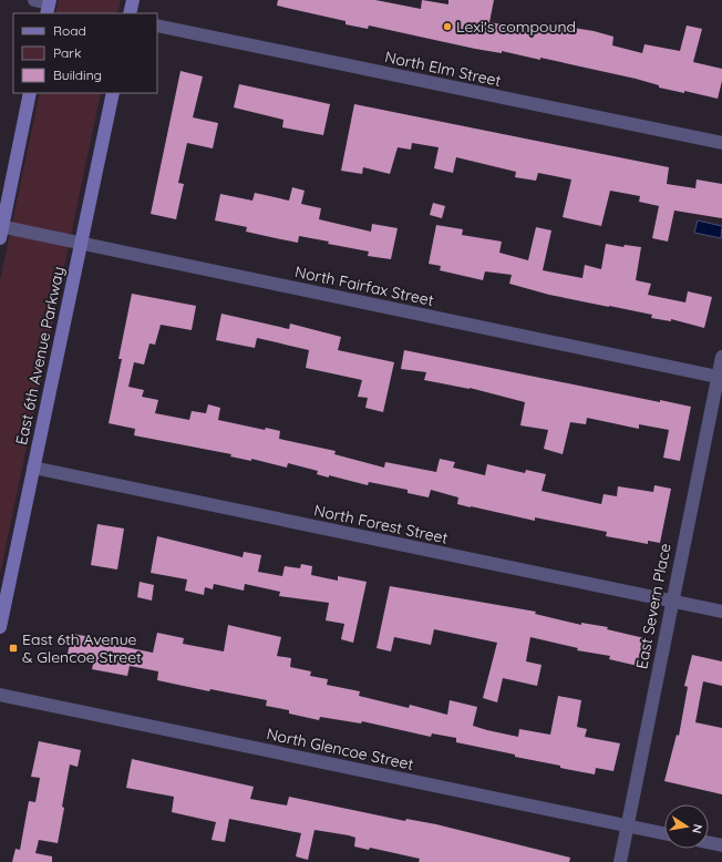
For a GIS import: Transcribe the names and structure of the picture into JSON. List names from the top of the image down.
{
  "streets": {
    "main road": ["East 6th Avenue Parkway"],
    "street": [
      "North Elm Street",
      "North Fairfax Street",
      "North Forest Street",
      "East Severn Place",
      "North Glencoe Street"
    ]
  },
  "crossings": [
    ["North Fairfax Street", "East 6th Avenue Parkway"],
    ["North Fairfax Street", "East Severn Place"],
    ["East 6th Avenue Parkway", "North Forest Street"],
    ["North Forest Street", "East Severn Place"],
    ["East Severn Place", "North Glencoe Street"]
  ],
  "places": {
    "other": ["Lexi's compound"],
    "transit": ["East 6th Avenue & Glencoe Street"]
  },
  "legend": ["Road", "Park", "Building"],
  "north": "right"
}
